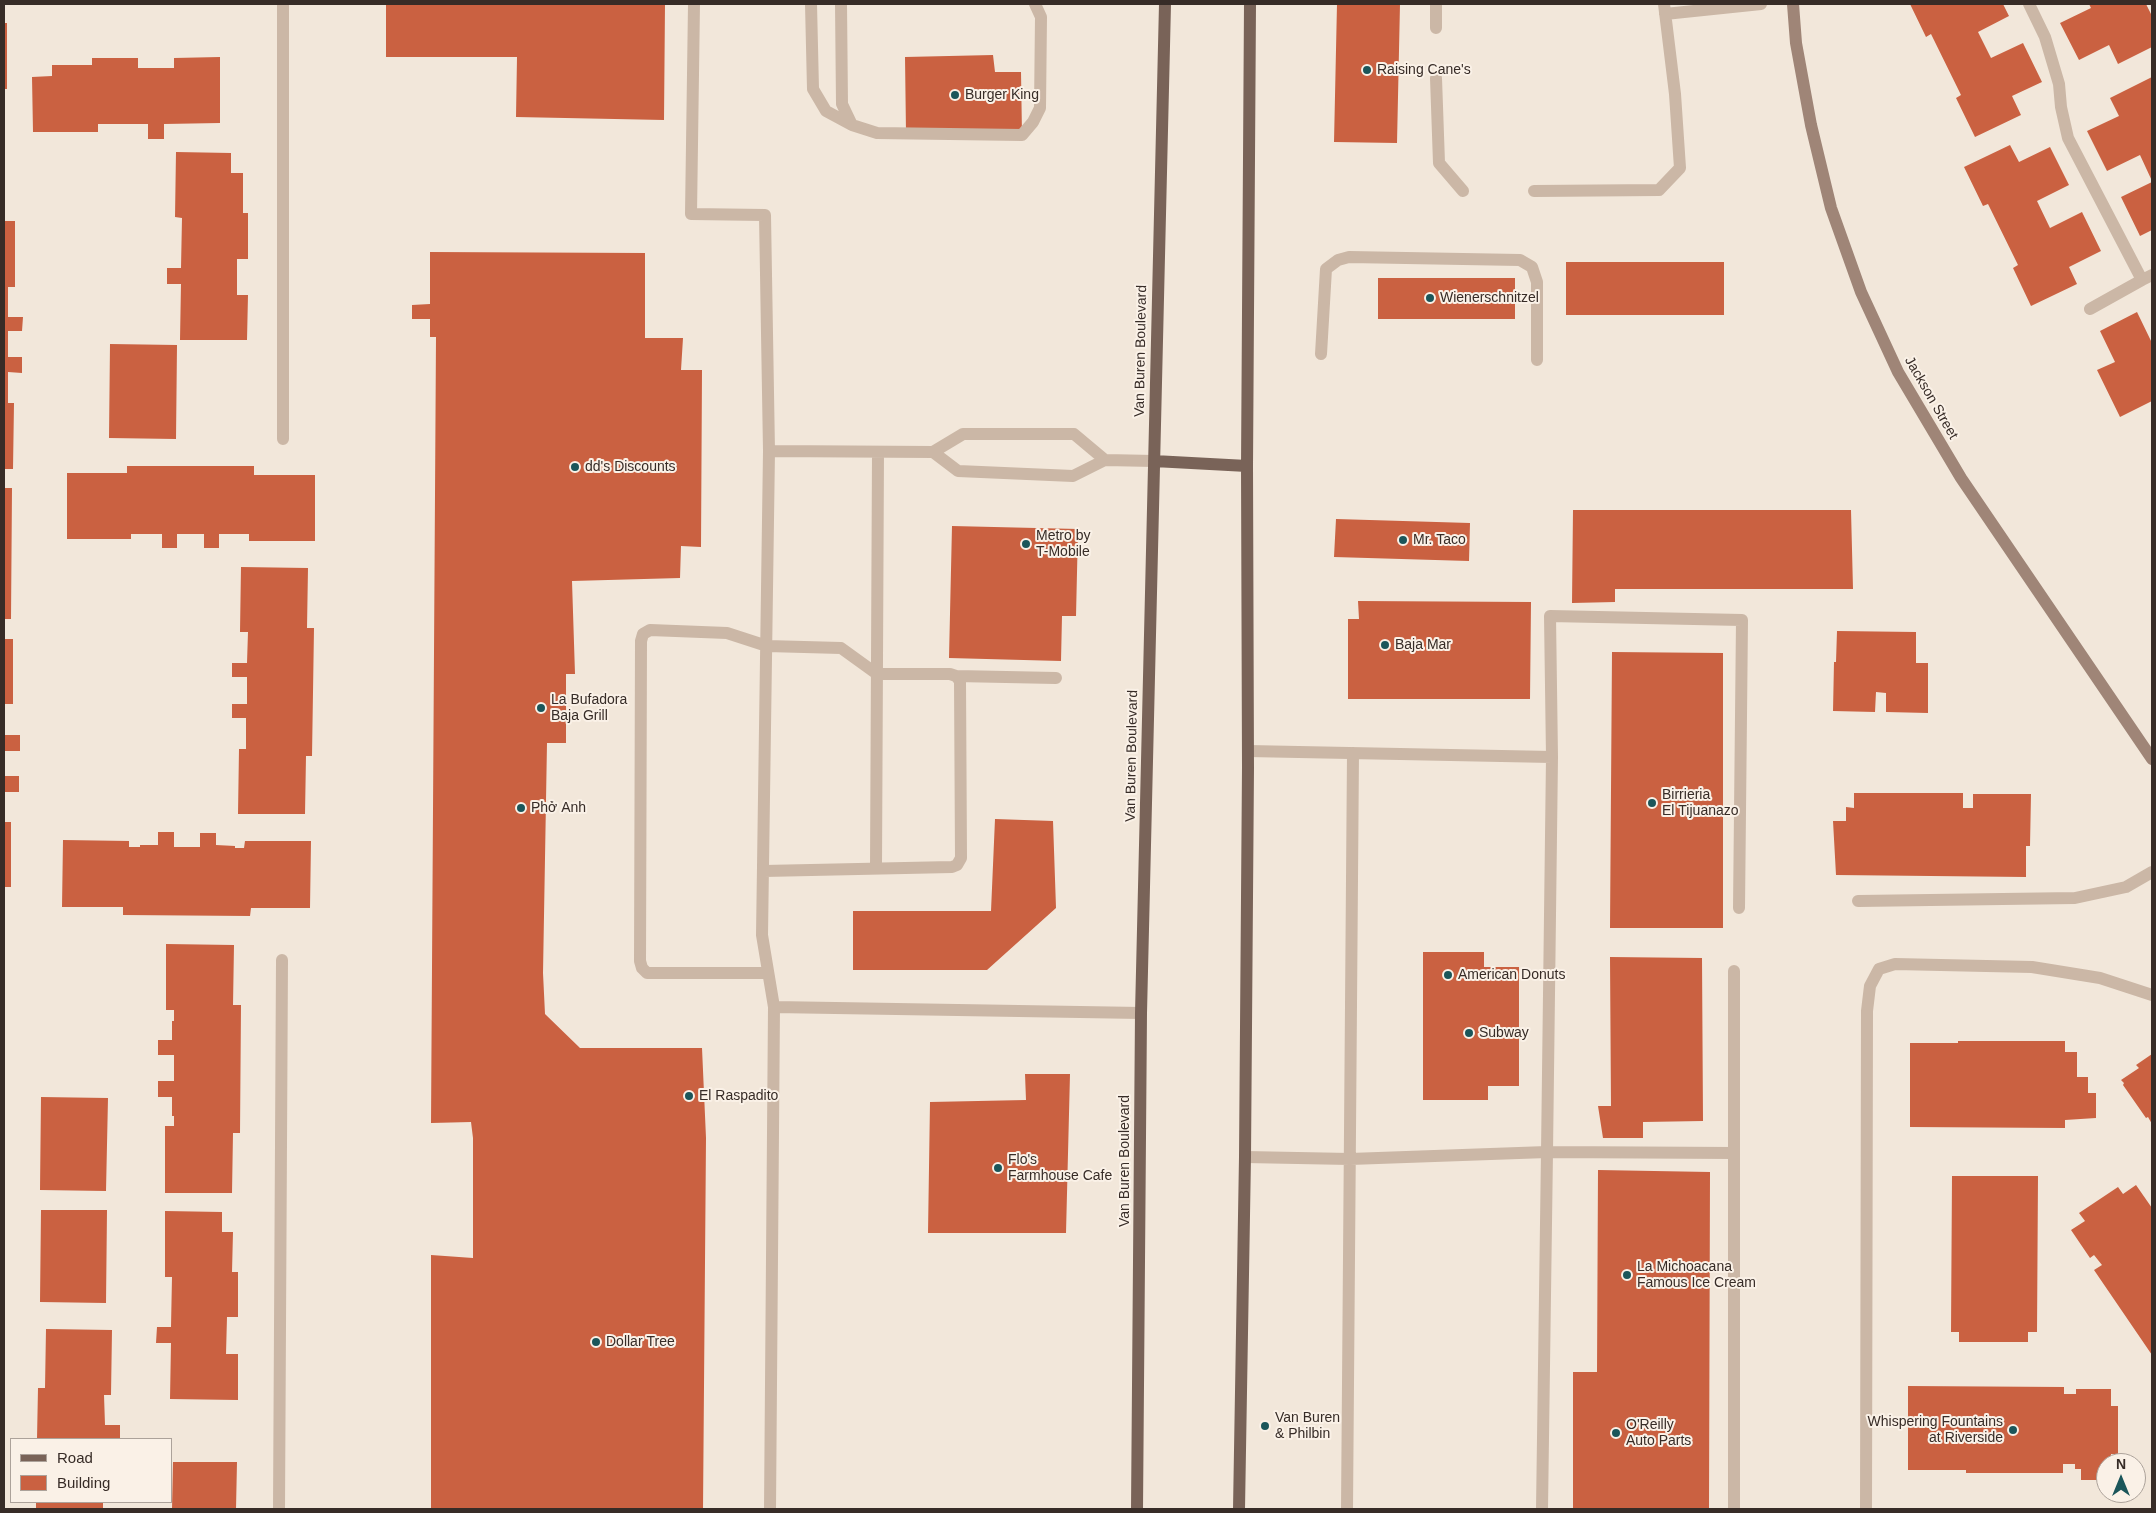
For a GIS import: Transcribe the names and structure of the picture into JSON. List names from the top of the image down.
{
  "streets": {
    "main road": ["Van Buren Boulevard", "Jackson Street"]
  },
  "places": [
    "Raising Cane's",
    "Burger King",
    "Wienerschnitzel",
    "dd's Discounts",
    "Mr. Taco",
    "Metro by T-Mobile",
    "Baja Mar",
    "La Bufadora Baja Grill",
    "Birrieria El Tijuanazo",
    "Phở Anh",
    "American Donuts",
    "Subway",
    "El Raspadito",
    "Flo's Farmhouse Cafe",
    "La Michoacana Famous Ice Cream",
    "Dollar Tree",
    "Van Buren & Philbin",
    "Whispering Fountains at Riverside",
    "O'Reilly Auto Parts"
  ],
  "legend": ["Road", "Building"],
  "north": "top"
}
